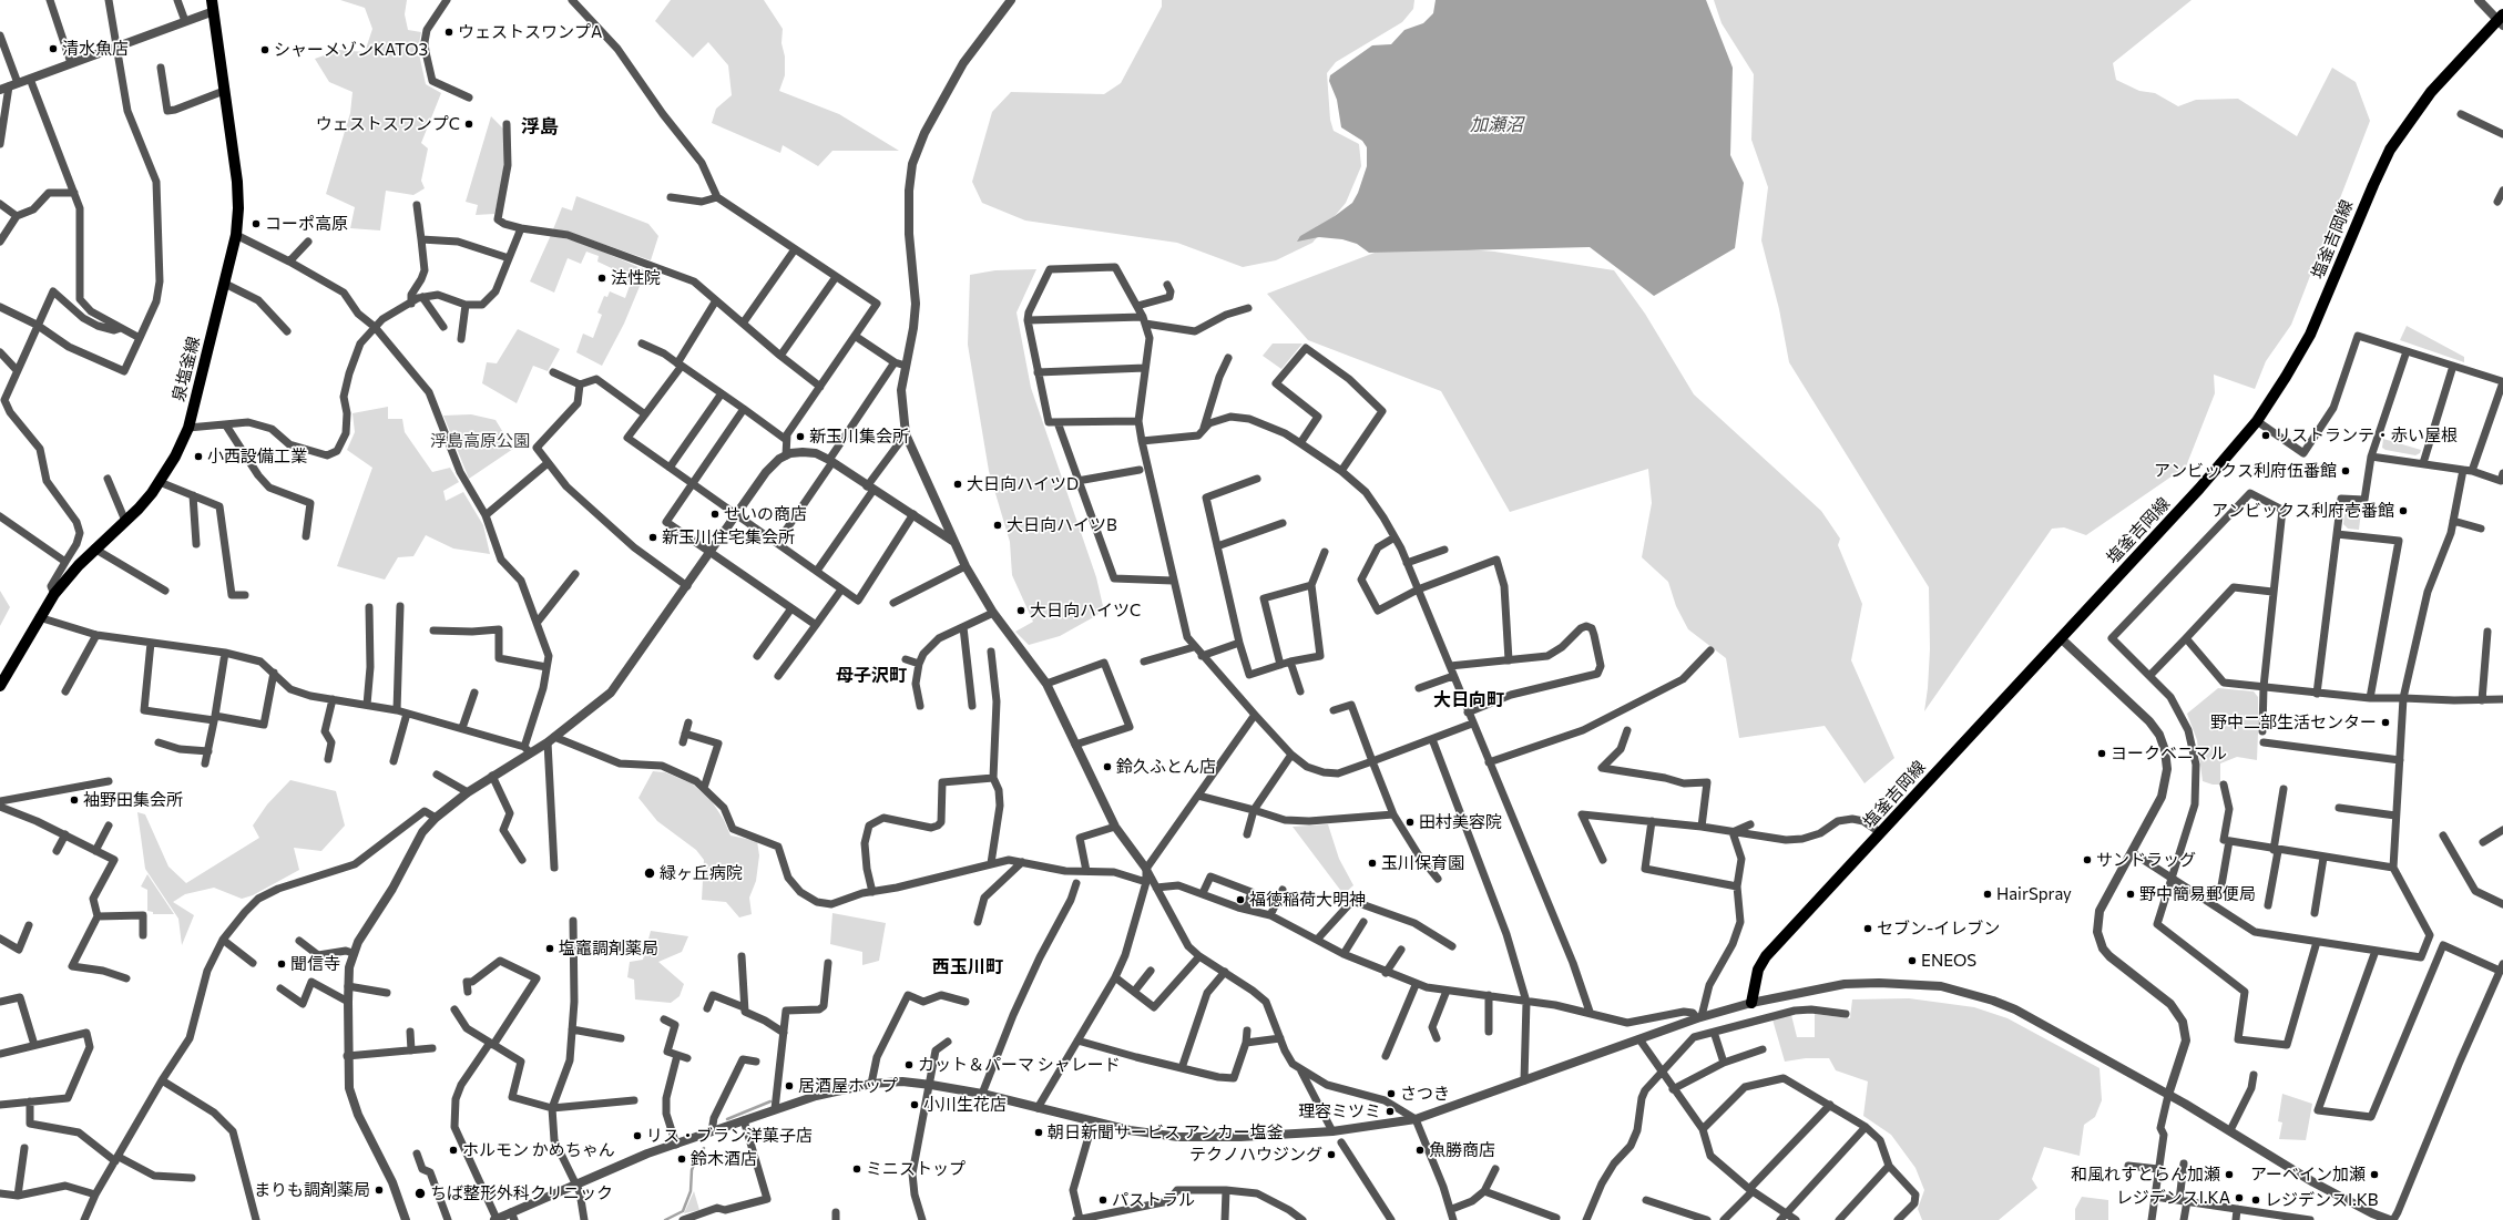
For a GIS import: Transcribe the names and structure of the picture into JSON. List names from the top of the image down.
{
  "streets": {
    "main road": ["塩釜吉岡線", "泉塩釜線"]
  },
  "districts": [
    "浮島",
    "母子沢町",
    "大日向町",
    "西玉川町"
  ],
  "water": ["加瀬沼"],
  "parks": ["浮島高原公園"],
  "places": [
    "ウェストスワンプA",
    "清水魚店",
    "シャーメゾンKATO3",
    "ウェストスワンプC",
    "コーポ高原",
    "法性院",
    "リストランテ・赤い屋根",
    "新玉川集会所",
    "小西設備工業",
    "アンビックス利府伍番館",
    "大日向ハイツD",
    "アンビックス利府壱番館",
    "せいの商店",
    "大日向ハイツB",
    "新玉川住宅集会所",
    "大日向ハイツC",
    "野中二部生活センター",
    "ヨークベニマル",
    "鈴久ふとん店",
    "袖野田集会所",
    "田村美容院",
    "サンドラッグ",
    "玉川保育園",
    "緑ヶ丘病院",
    "HairSpray",
    "野中簡易郵便局",
    "福徳稲荷大明神",
    "セブン-イレブン",
    "塩竈調剤薬局",
    "ENEOS",
    "聞信寺",
    "カット＆パーマ シャレード",
    "居酒屋ホップ",
    "さつき",
    "小川生花店",
    "理容ミツミ",
    "朝日新聞サービス アンカー塩釜",
    "リス・ブラン洋菓子店",
    "ホルモン かめちゃん",
    "魚勝商店",
    "テクノハウジング",
    "鈴木酒店",
    "ミニストップ",
    "和風れすとらん加瀬",
    "アーベイン加瀬",
    "まりも調剤薬局",
    "ちば整形外科クリニック",
    "レジデンスI.KA",
    "パストラル",
    "レジデンスI.KB"
  ]
}
